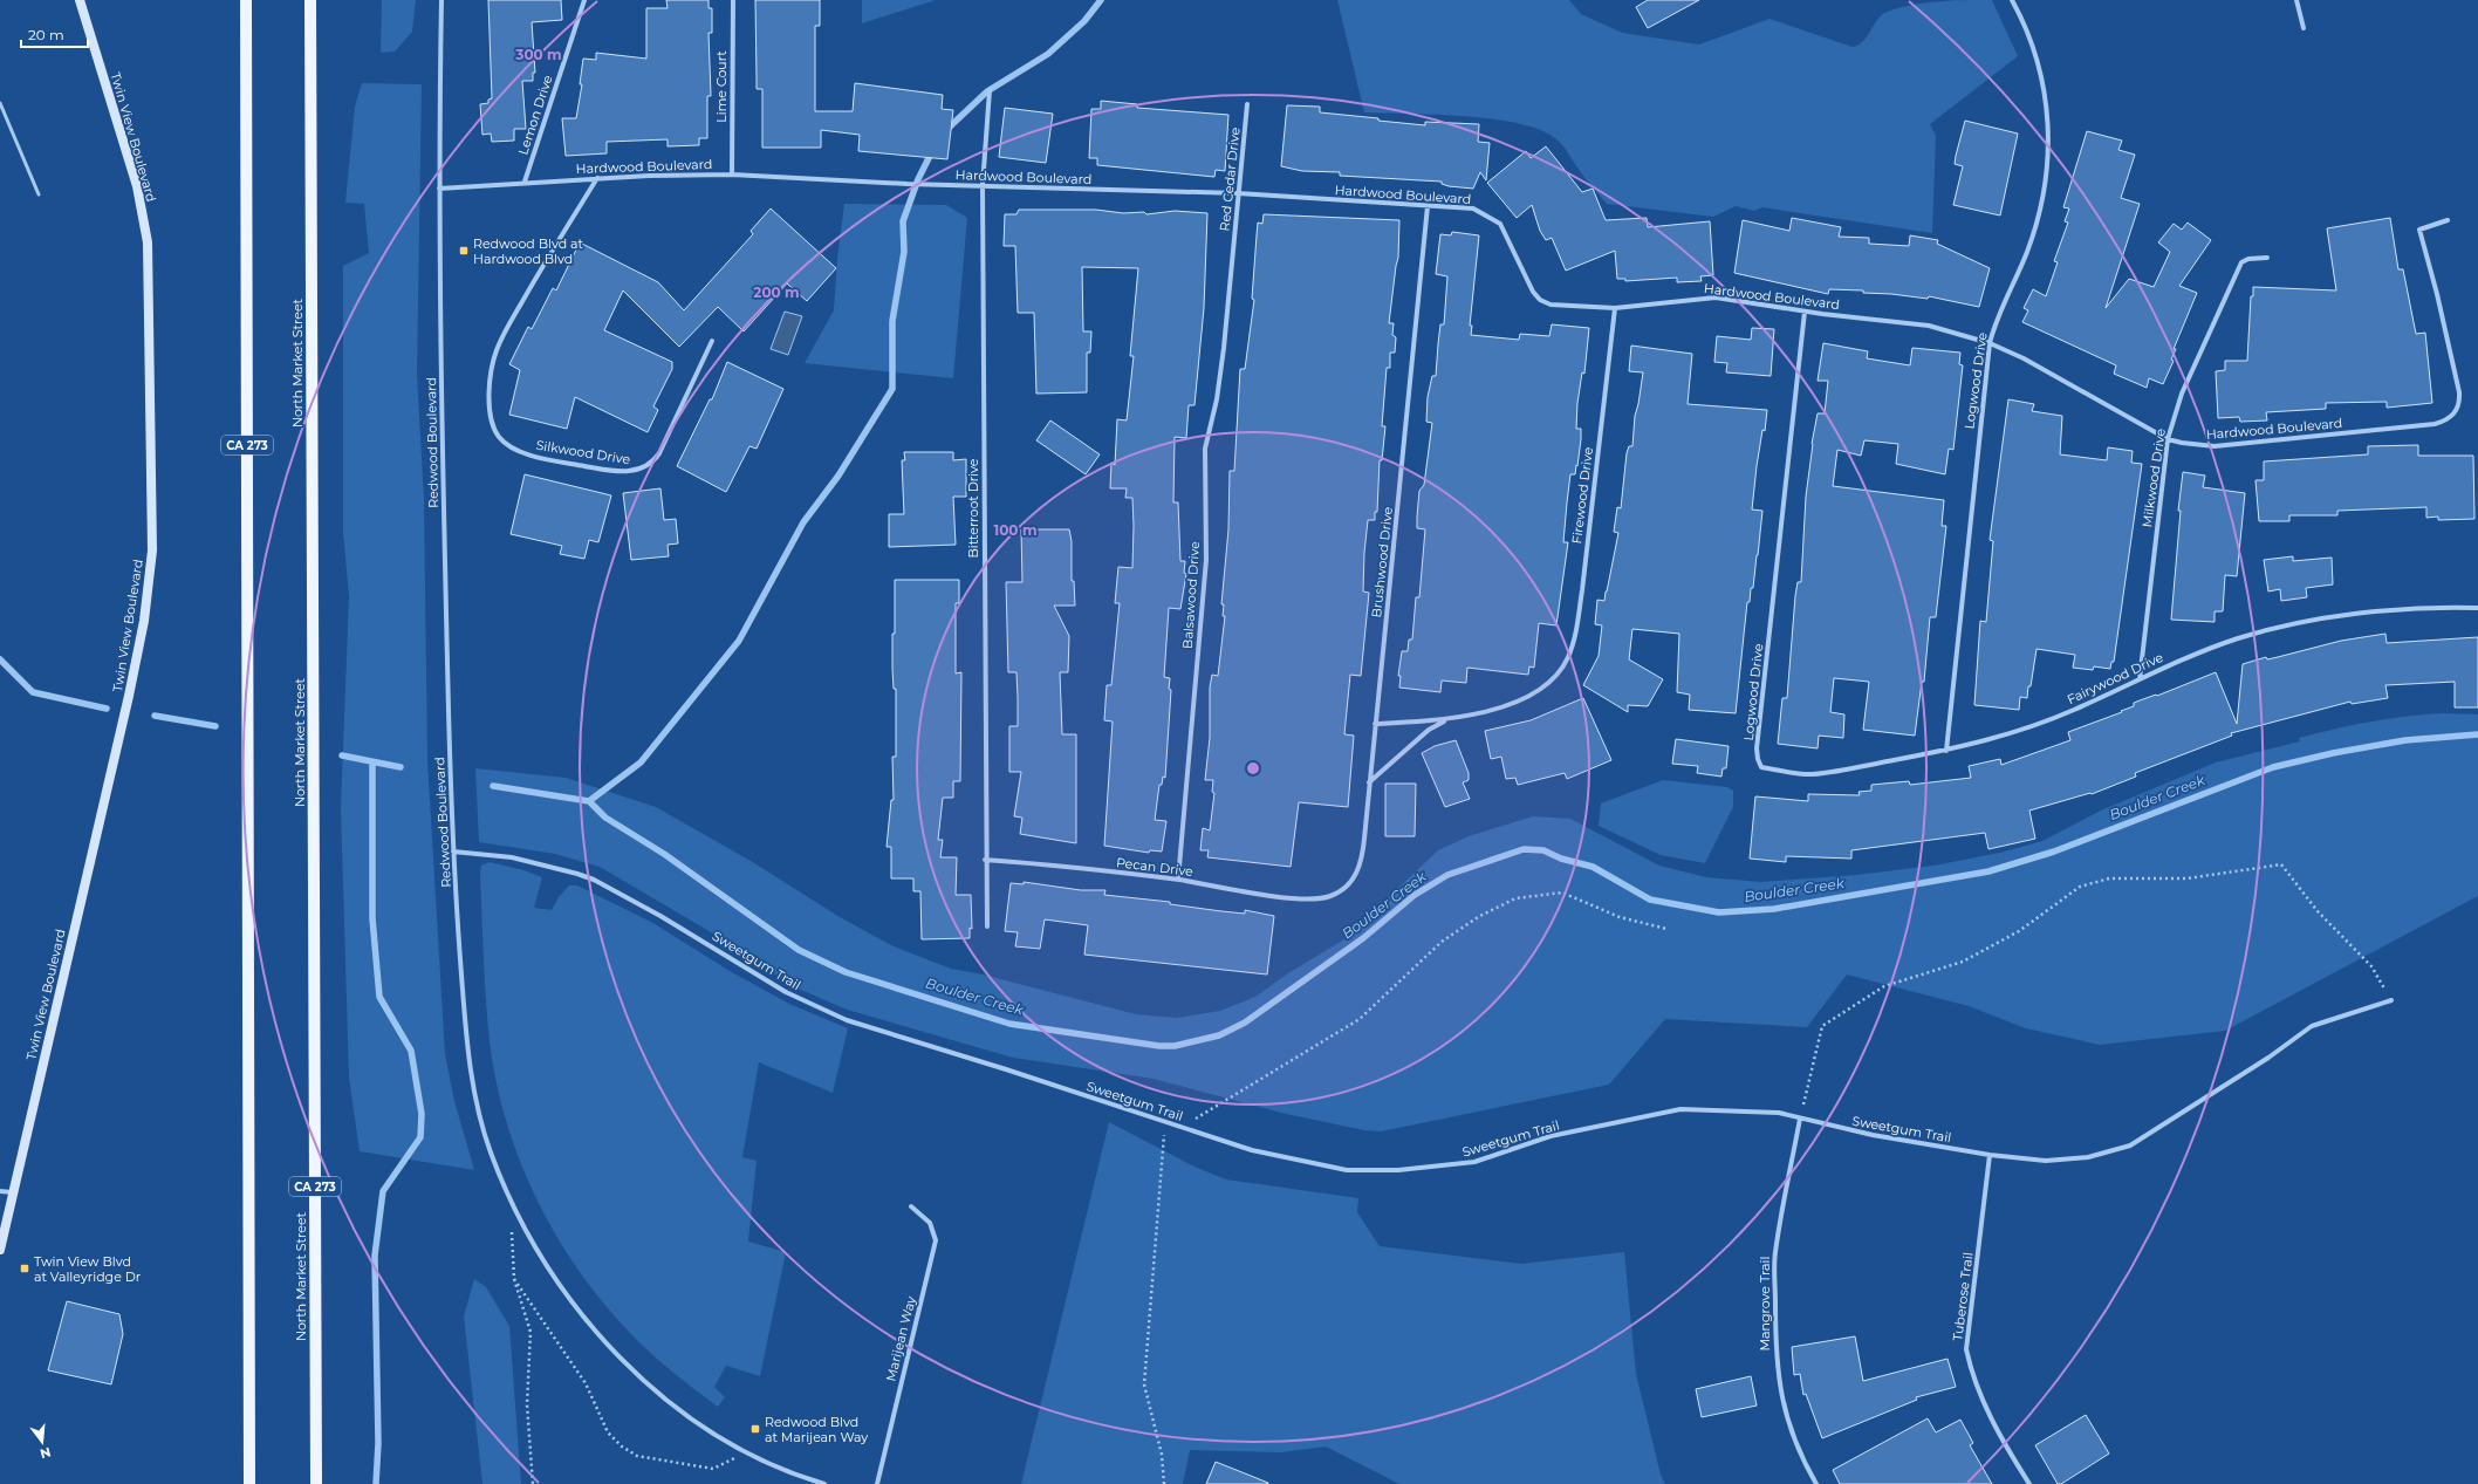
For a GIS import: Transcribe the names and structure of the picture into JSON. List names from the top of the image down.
{
  "streets": {
    "main road": ["North Market Street", "CA 273"],
    "street": [
      "Lime Court",
      "Lemon Drive",
      "Twin View Boulevard",
      "Hardwood Boulevard",
      "Red Cedar Drive",
      "Logwood Drive",
      "Redwood Boulevard",
      "Silkwood Drive",
      "Milkwood Drive",
      "Firewood Drive",
      "Bitterroot Drive",
      "Brushwood Drive",
      "Balsawood Drive",
      "Fairywood Drive",
      "Pecan Drive",
      "Sweetgum Trail",
      "Tuberose Trail",
      "Mangrove Trail",
      "Marijean Way"
    ]
  },
  "crossings": [
    ["Lime Court", "Hardwood Boulevard"],
    ["Lemon Drive", "Hardwood Boulevard"],
    ["Hardwood Boulevard", "Red Cedar Drive"],
    ["Hardwood Boulevard", "Logwood Drive"],
    ["Hardwood Boulevard", "Redwood Boulevard"],
    ["Hardwood Boulevard", "Silkwood Drive"],
    ["Hardwood Boulevard", "Milkwood Drive"],
    ["Hardwood Boulevard", "Firewood Drive"],
    ["Hardwood Boulevard", "Bitterroot Drive"],
    ["Hardwood Boulevard", "Brushwood Drive"],
    ["Red Cedar Drive", "Balsawood Drive"],
    ["Logwood Drive", "Fairywood Drive"],
    ["Redwood Boulevard", "Sweetgum Trail"],
    ["Milkwood Drive", "Fairywood Drive"],
    ["Bitterroot Drive", "Pecan Drive"],
    ["Brushwood Drive", "Pecan Drive"],
    ["Balsawood Drive", "Pecan Drive"],
    ["Sweetgum Trail", "Tuberose Trail"],
    ["Sweetgum Trail", "Mangrove Trail"]
  ],
  "water": ["Boulder Creek"],
  "places": {
    "transit": ["Redwood Blvd at Hardwood Blvd", "Twin View Blvd at Valleyridge Dr", "Redwood Blvd at Marijean Way"]
  },
  "scale_bar": "20 m",
  "north": "bottom",
  "rings": ["300 m", "200 m", "100 m"]
}
